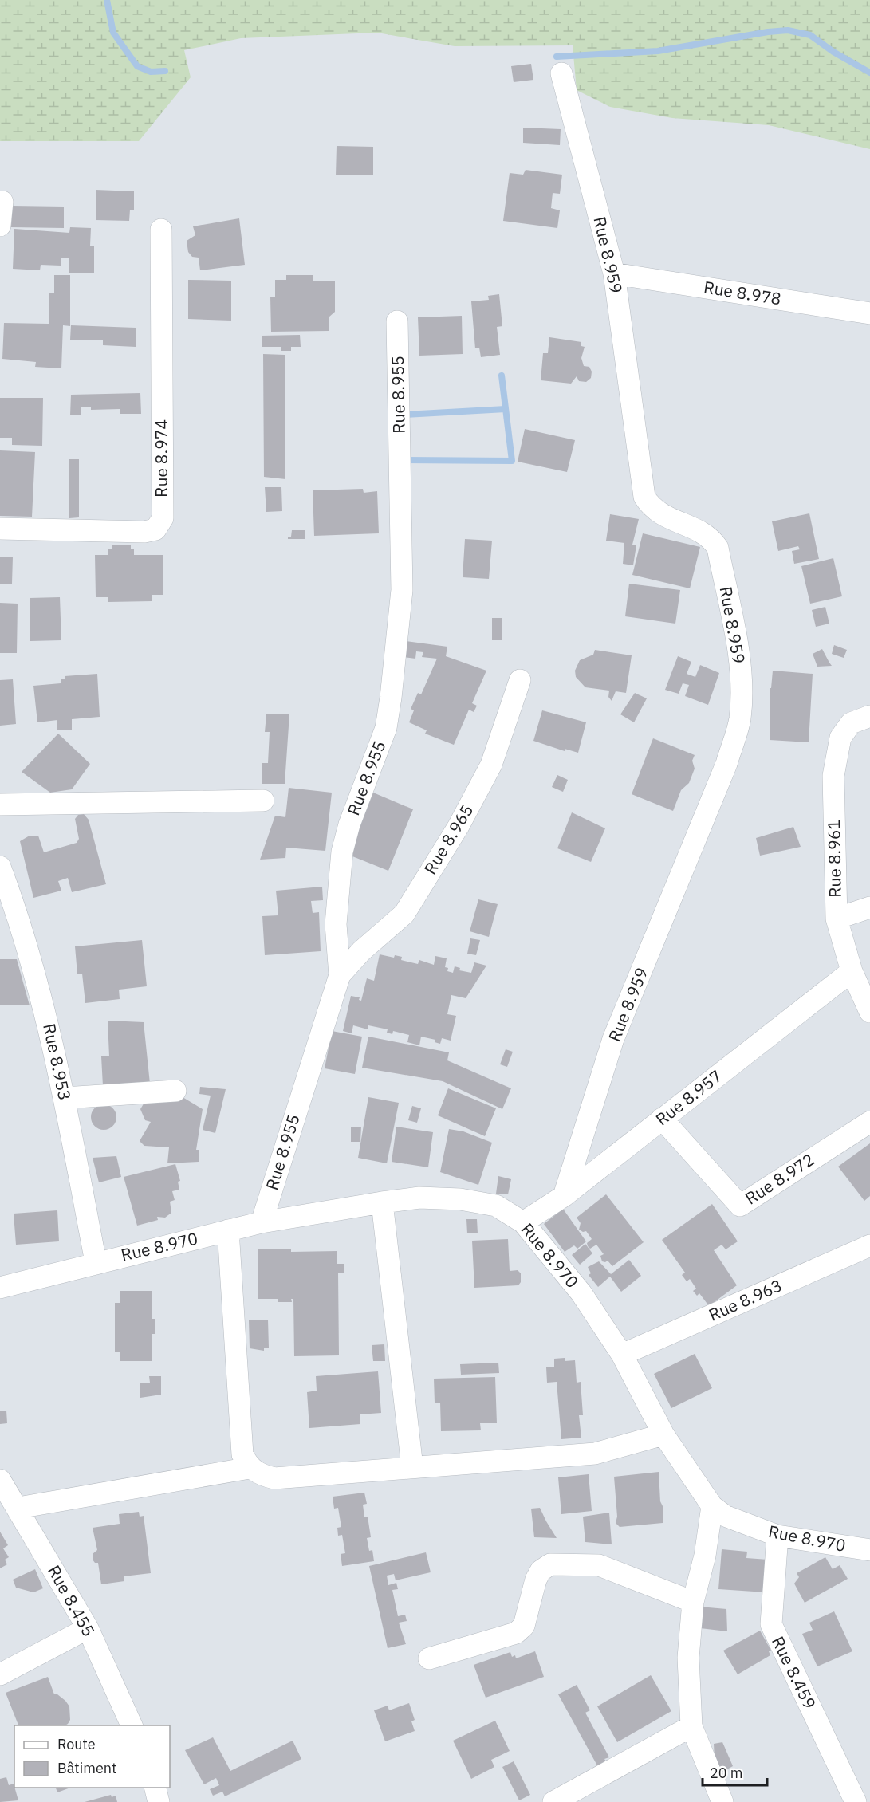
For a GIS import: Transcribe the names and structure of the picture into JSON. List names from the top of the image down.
{
  "streets": {
    "street": [
      "Rue 8.959",
      "Rue 8.978",
      "Rue 8.955",
      "Rue 8.974",
      "Rue 8.965",
      "Rue 8.961",
      "Rue 8.953",
      "Rue 8.957",
      "Rue 8.972",
      "Rue 8.970",
      "Rue 8.963",
      "Rue 8.455",
      "Rue 8.459"
    ]
  },
  "crossings": [
    ["Rue 8.959", "Rue 8.978"],
    ["Rue 8.959", "Rue 8.957"],
    ["Rue 8.955", "Rue 8.965"],
    ["Rue 8.955", "Rue 8.970"],
    ["Rue 8.961", "Rue 8.957"],
    ["Rue 8.953", "Rue 8.970"],
    ["Rue 8.957", "Rue 8.972"],
    ["Rue 8.957", "Rue 8.970"],
    ["Rue 8.970", "Rue 8.963"],
    ["Rue 8.970", "Rue 8.459"]
  ],
  "legend": ["Route", "Bâtiment"],
  "scale_bar": "20 m"
}
